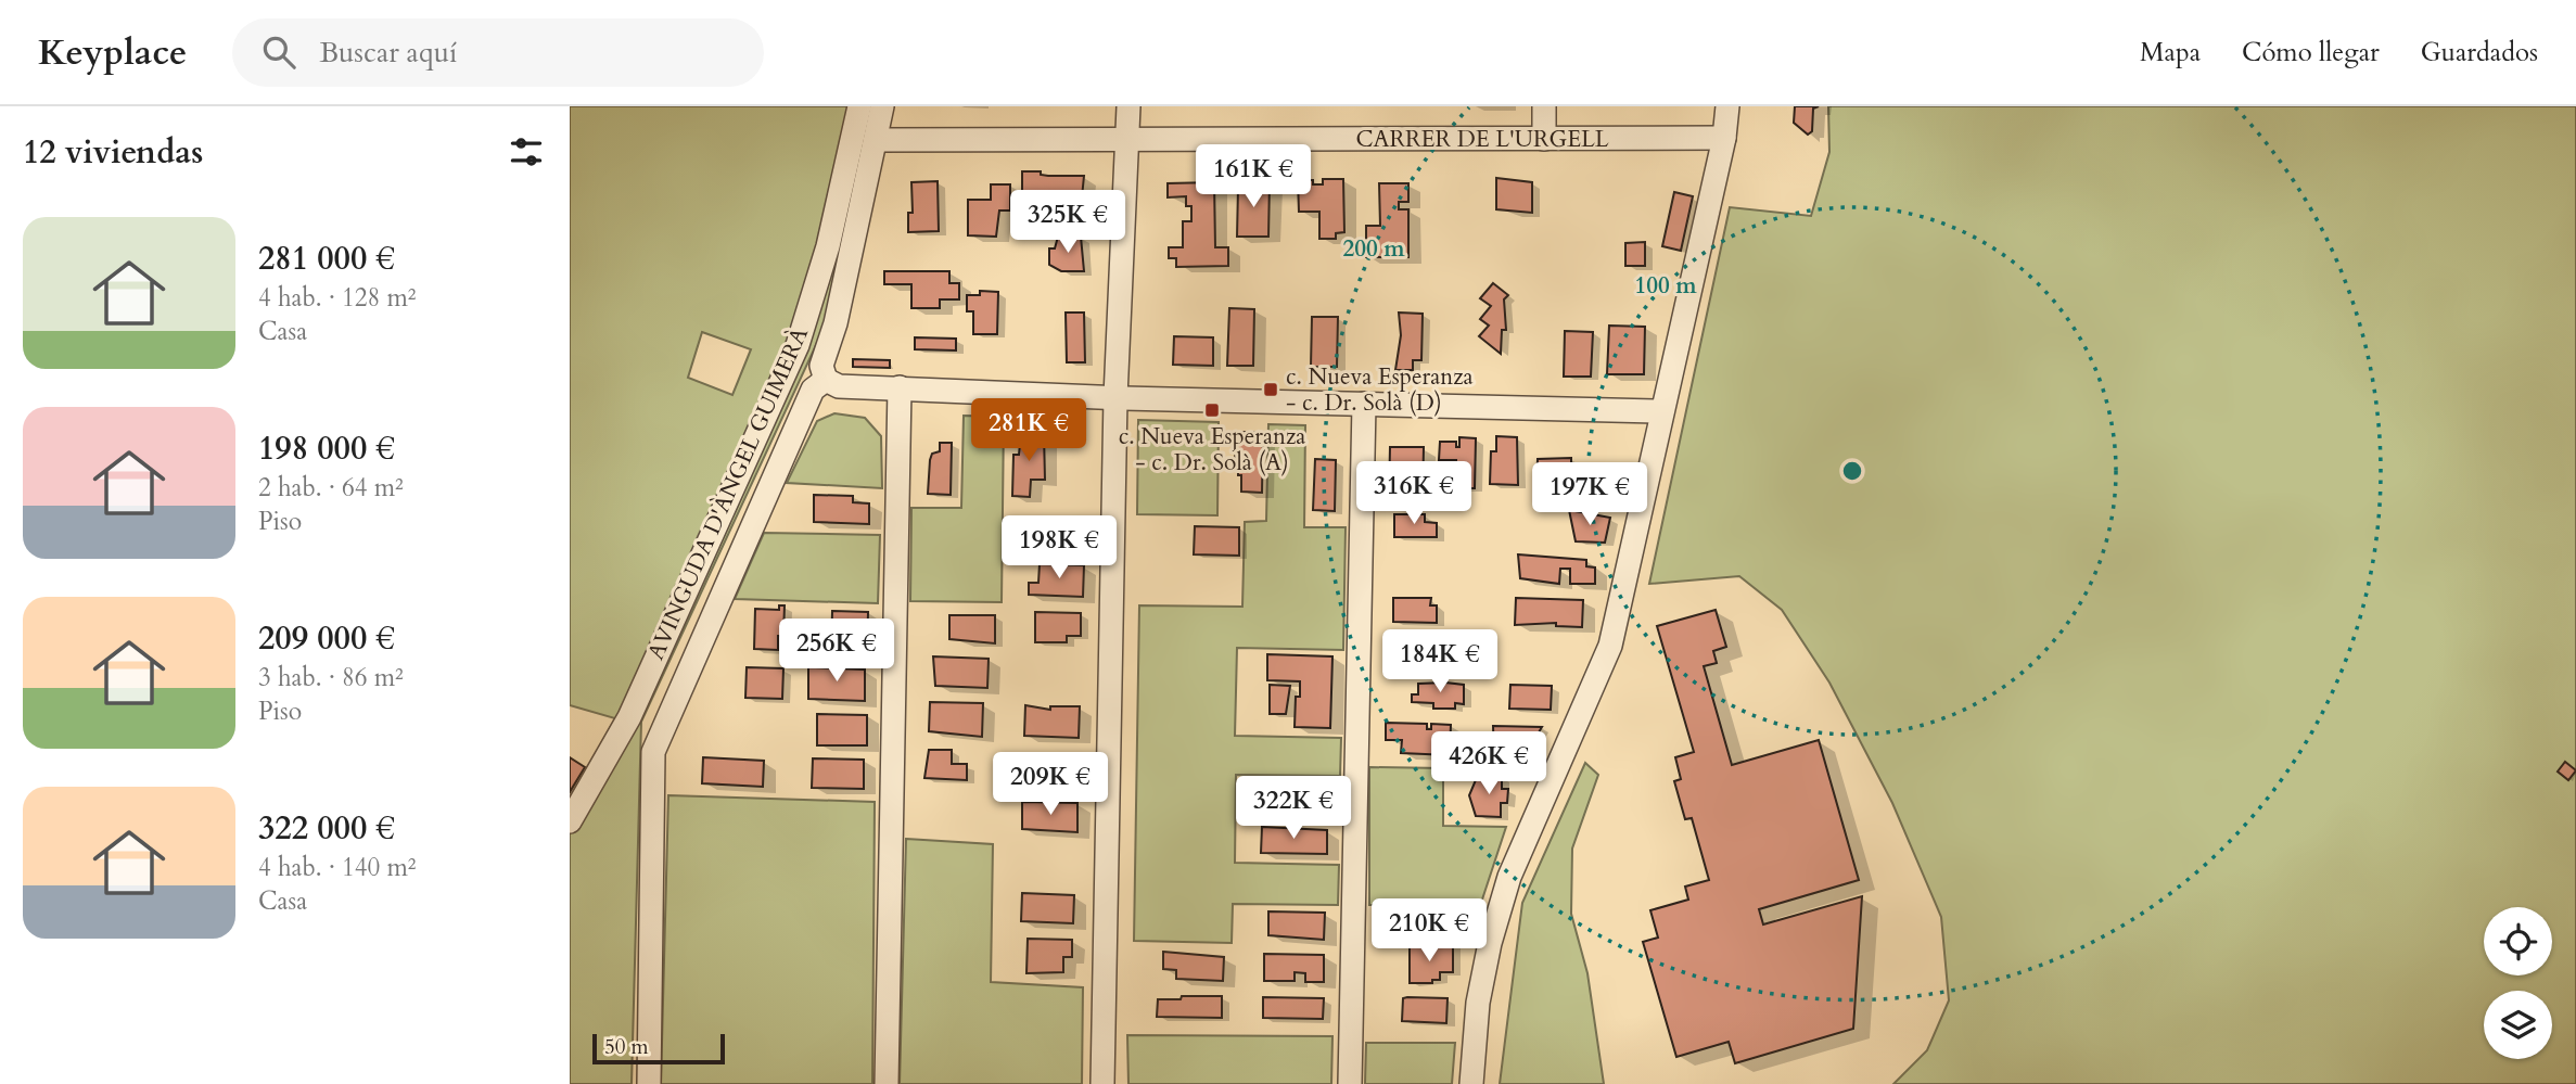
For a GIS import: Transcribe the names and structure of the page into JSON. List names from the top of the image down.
{
  "streets": {
    "street": ["CARRER DE L'URGELL", "AVINGUDA D'ÀNGEL GUIMERÀ"]
  },
  "places": {
    "transit": ["c. Nueva Esperanza - c. Dr. Solà (D)", "c. Nueva Esperanza - c. Dr. Solà (A)"]
  },
  "scale_bar": "50 m",
  "page": {
    "header": "Keyplace",
    "search": "Buscar aquí",
    "nav": ["Mapa", "Cómo llegar", "Guardados"],
    "heading": "12 viviendas",
    "price": [
      "161K €",
      "325K €",
      "281K €",
      "316K €",
      "197K €",
      "198K €",
      "256K €",
      "184K €",
      "426K €",
      "209K €",
      "322K €",
      "210K €"
    ],
    "list": [
      {
        "name": "281 000 €",
        "note": "4 hab. · 128 m² · Casa"
      },
      {
        "name": "198 000 €",
        "note": "2 hab. · 64 m² · Piso"
      },
      {
        "name": "209 000 €",
        "note": "3 hab. · 86 m² · Piso"
      },
      {
        "name": "322 000 €",
        "note": "4 hab. · 140 m² · Casa"
      }
    ],
    "scale": "50 m"
  },
  "rings": ["200 m", "100 m"]
}
